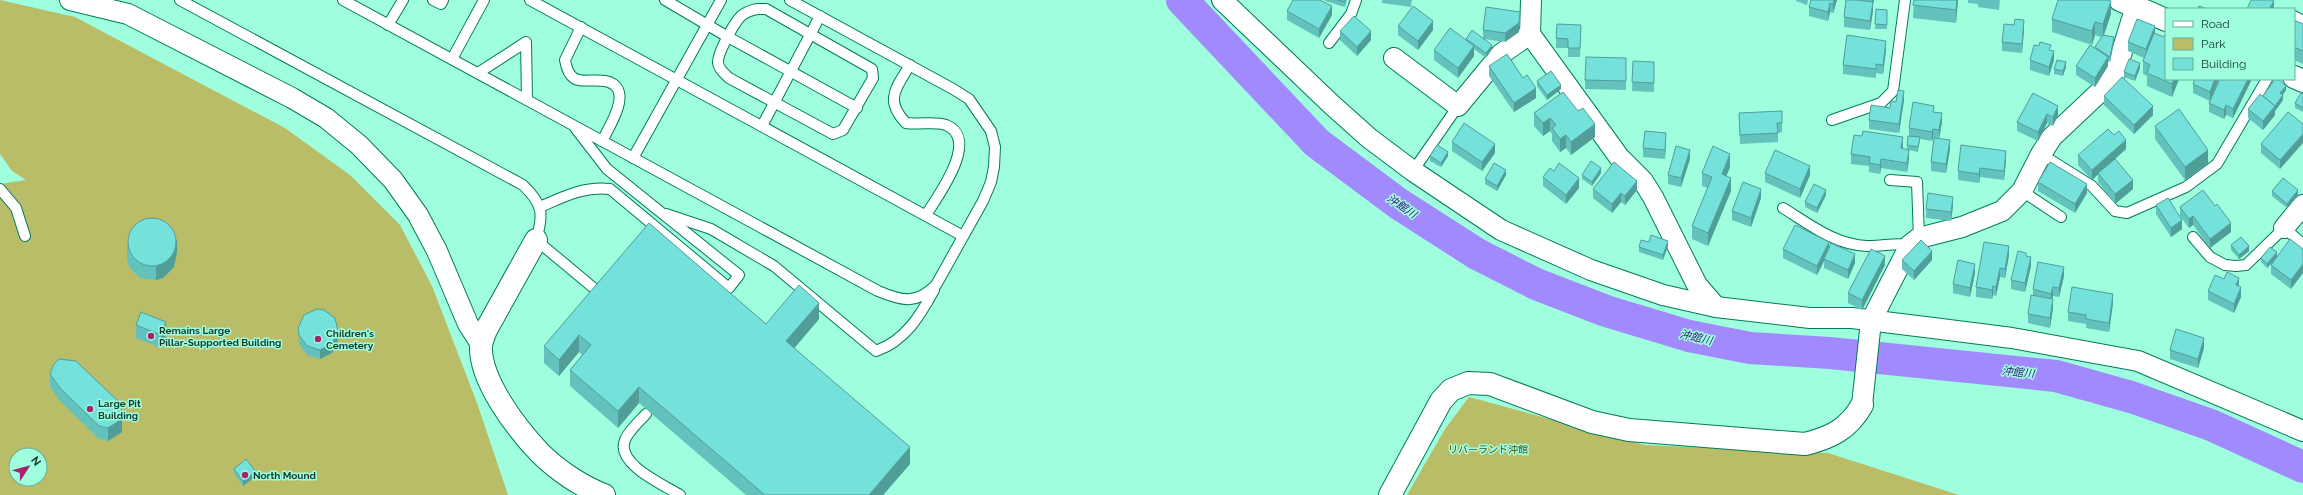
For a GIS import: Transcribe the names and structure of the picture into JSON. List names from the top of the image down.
{
  "water": ["沖館川"],
  "parks": ["リバーランド沖館"],
  "places": [
    "Remains Large Pillar-Supported Building",
    "Children's Cemetery",
    "Large Pit Building",
    "North Mound"
  ],
  "legend": ["Road", "Park", "Building"],
  "north": "top right"
}
